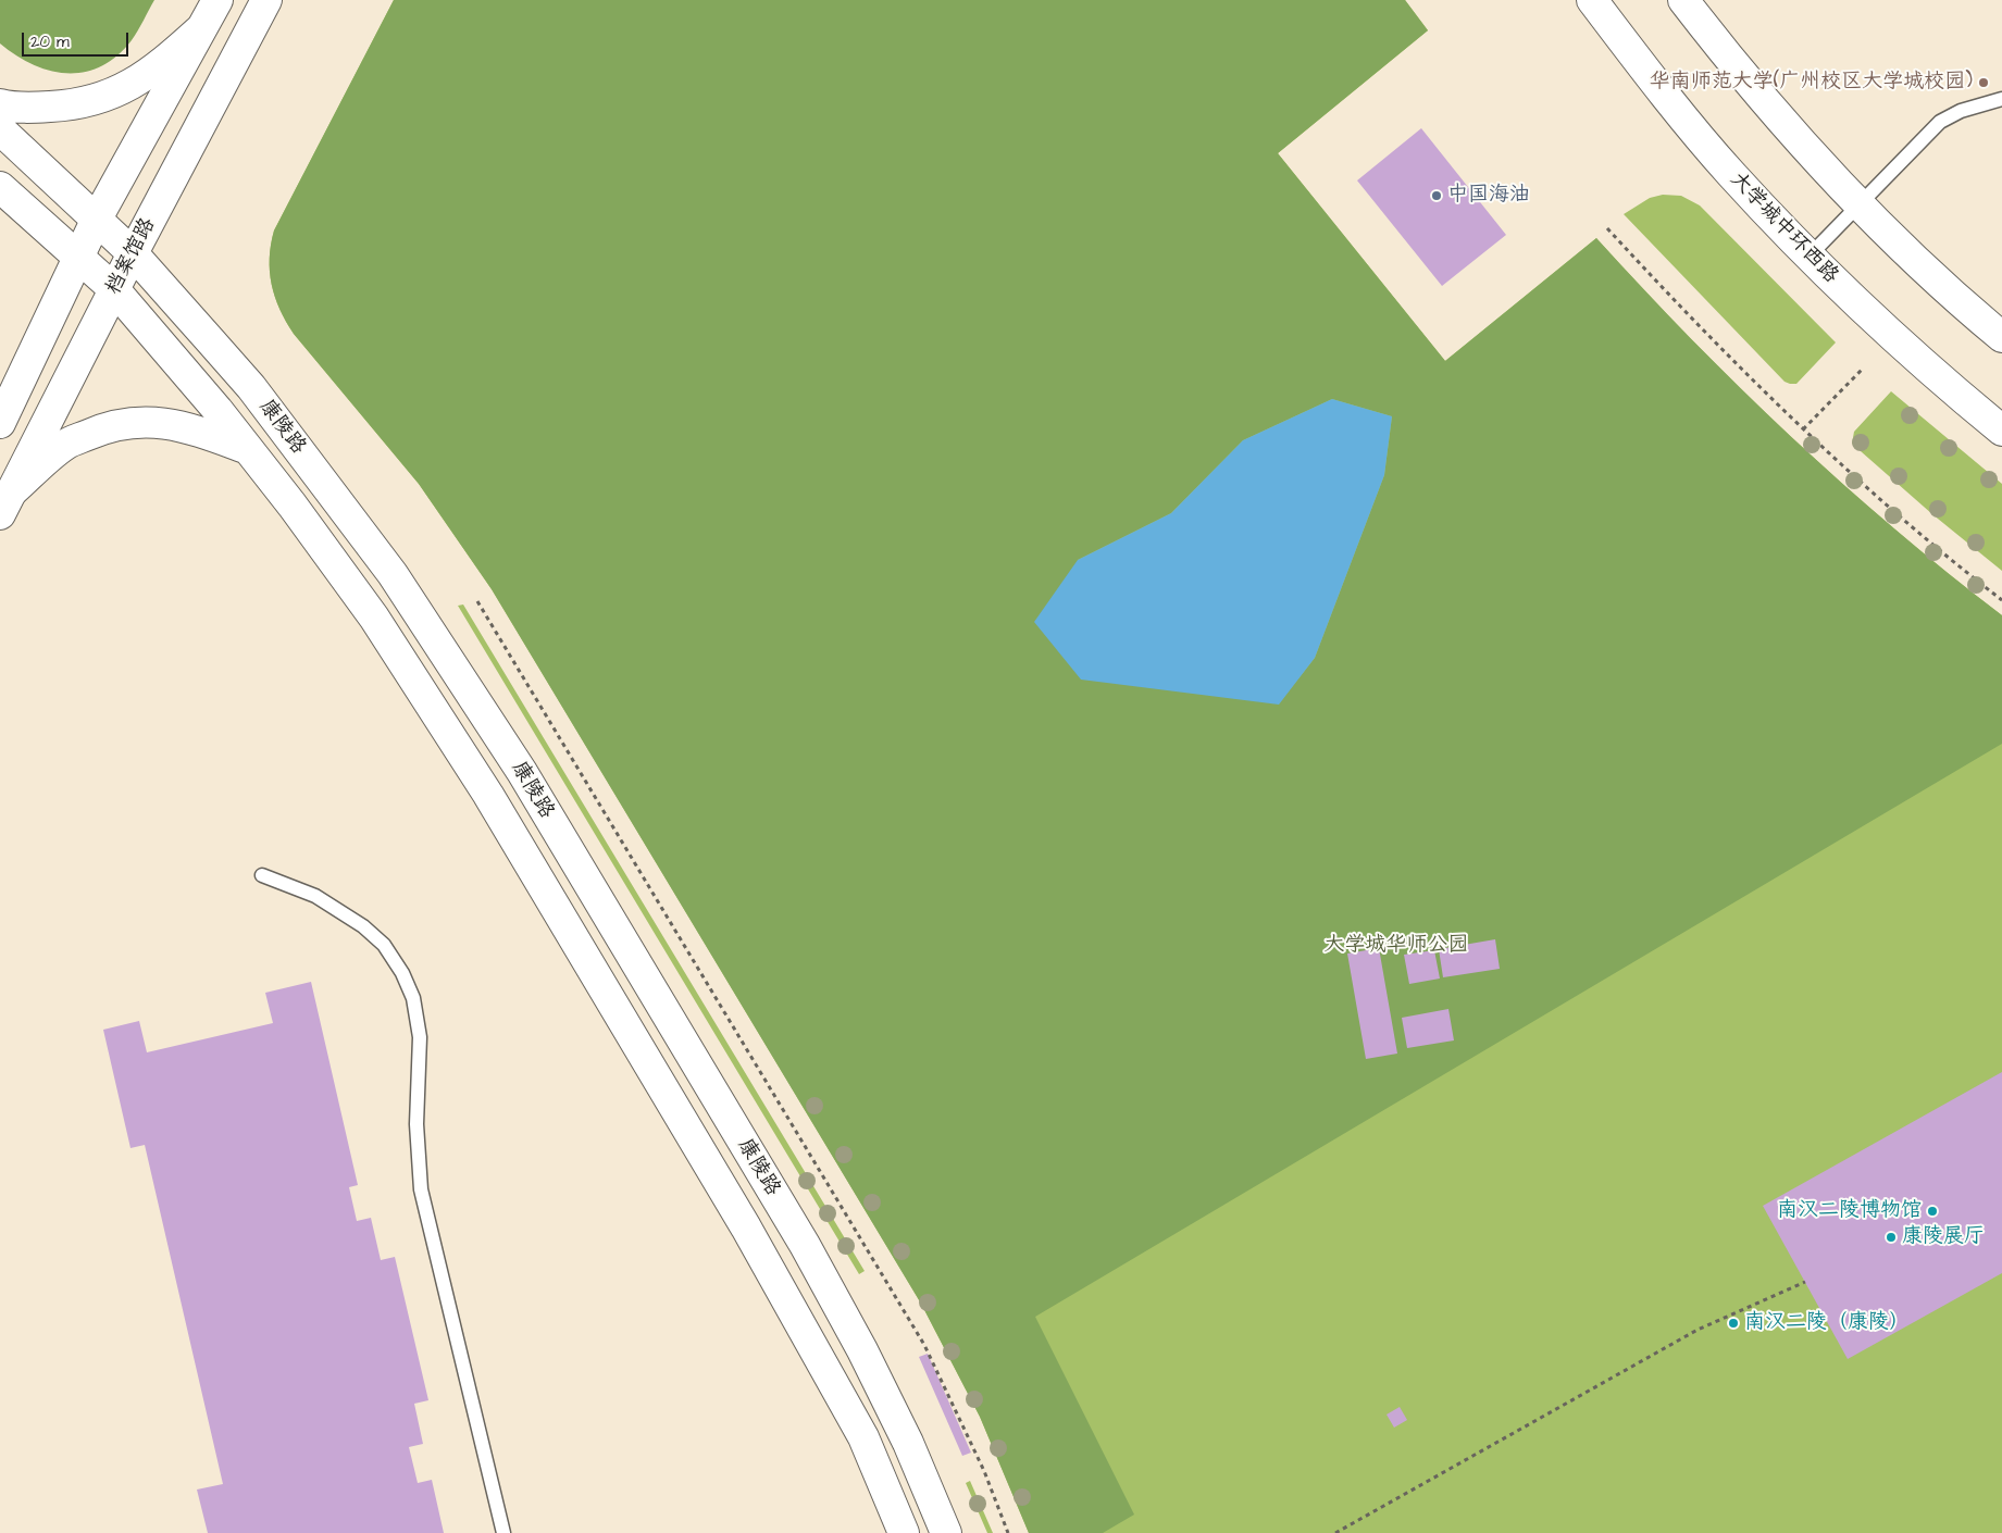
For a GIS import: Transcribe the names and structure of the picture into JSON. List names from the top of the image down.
{
  "streets": {
    "street": ["大学城中环西路", "档案馆路", "康陵路"]
  },
  "crossings": [
    ["档案馆路", "康陵路"]
  ],
  "parks": ["大学城华师公园"],
  "places": [
    "华南师范大学(广州校区大学城校园)",
    "中国海油",
    "南汉二陵博物馆",
    "康陵展厅",
    "南汉二陵（康陵）"
  ],
  "scale_bar": "20 m"
}
